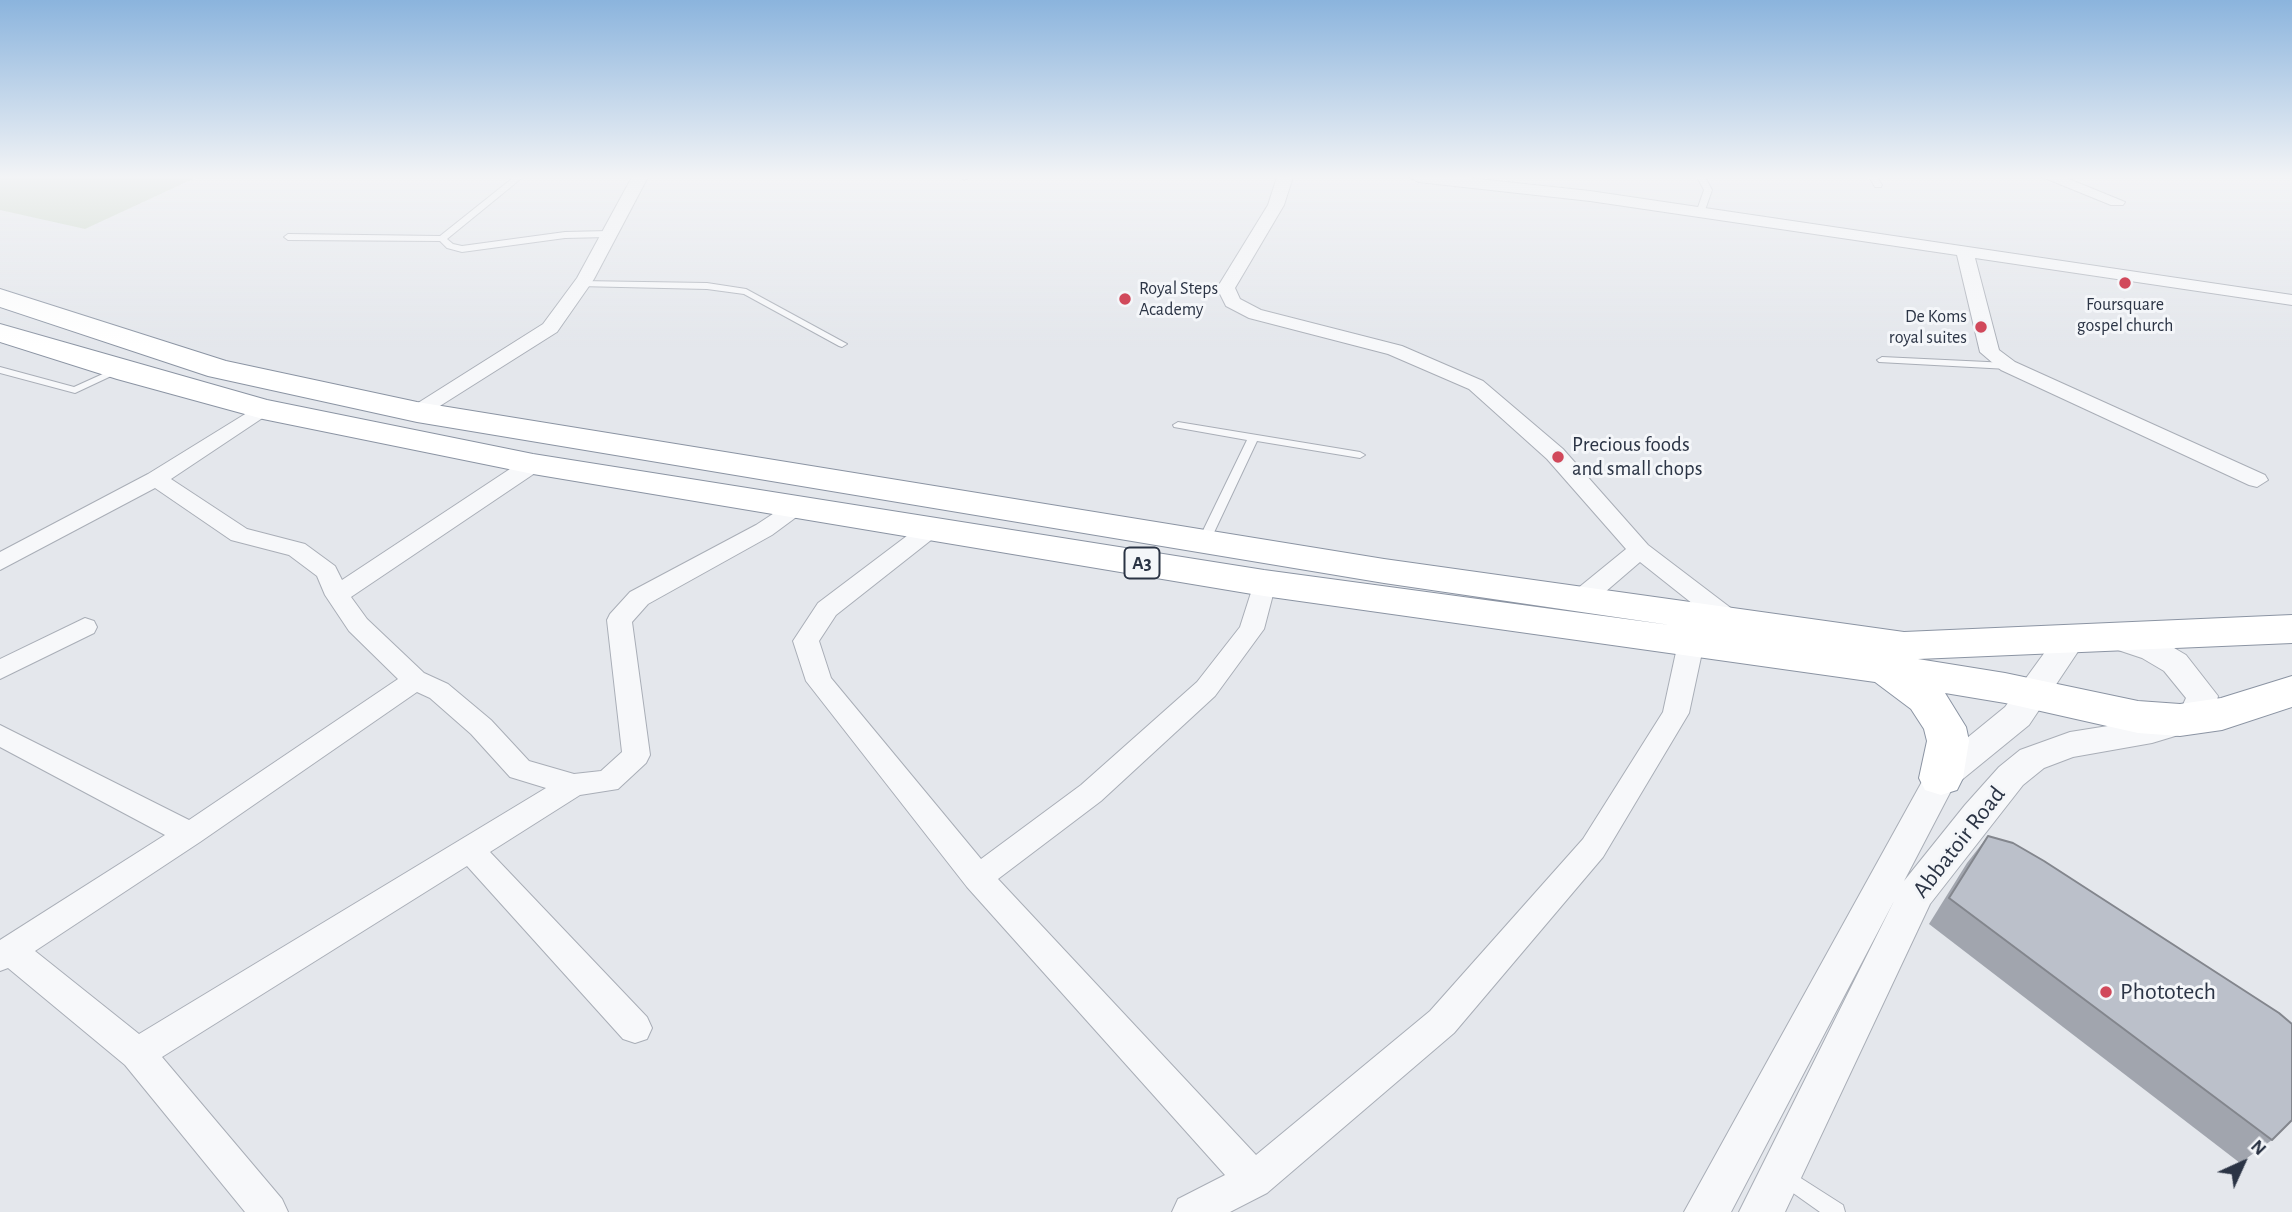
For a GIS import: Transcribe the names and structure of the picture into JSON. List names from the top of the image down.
{
  "streets": {
    "highway": ["A3"],
    "street": ["Abbatoir Road"]
  },
  "crossings": [
    ["A3", "Abbatoir Road"]
  ],
  "places": [
    "Foursquare gospel church",
    "Royal Steps Academy",
    "De Koms royal suites",
    "Precious foods and small chops",
    "Phototech"
  ],
  "north": "top right"
}
